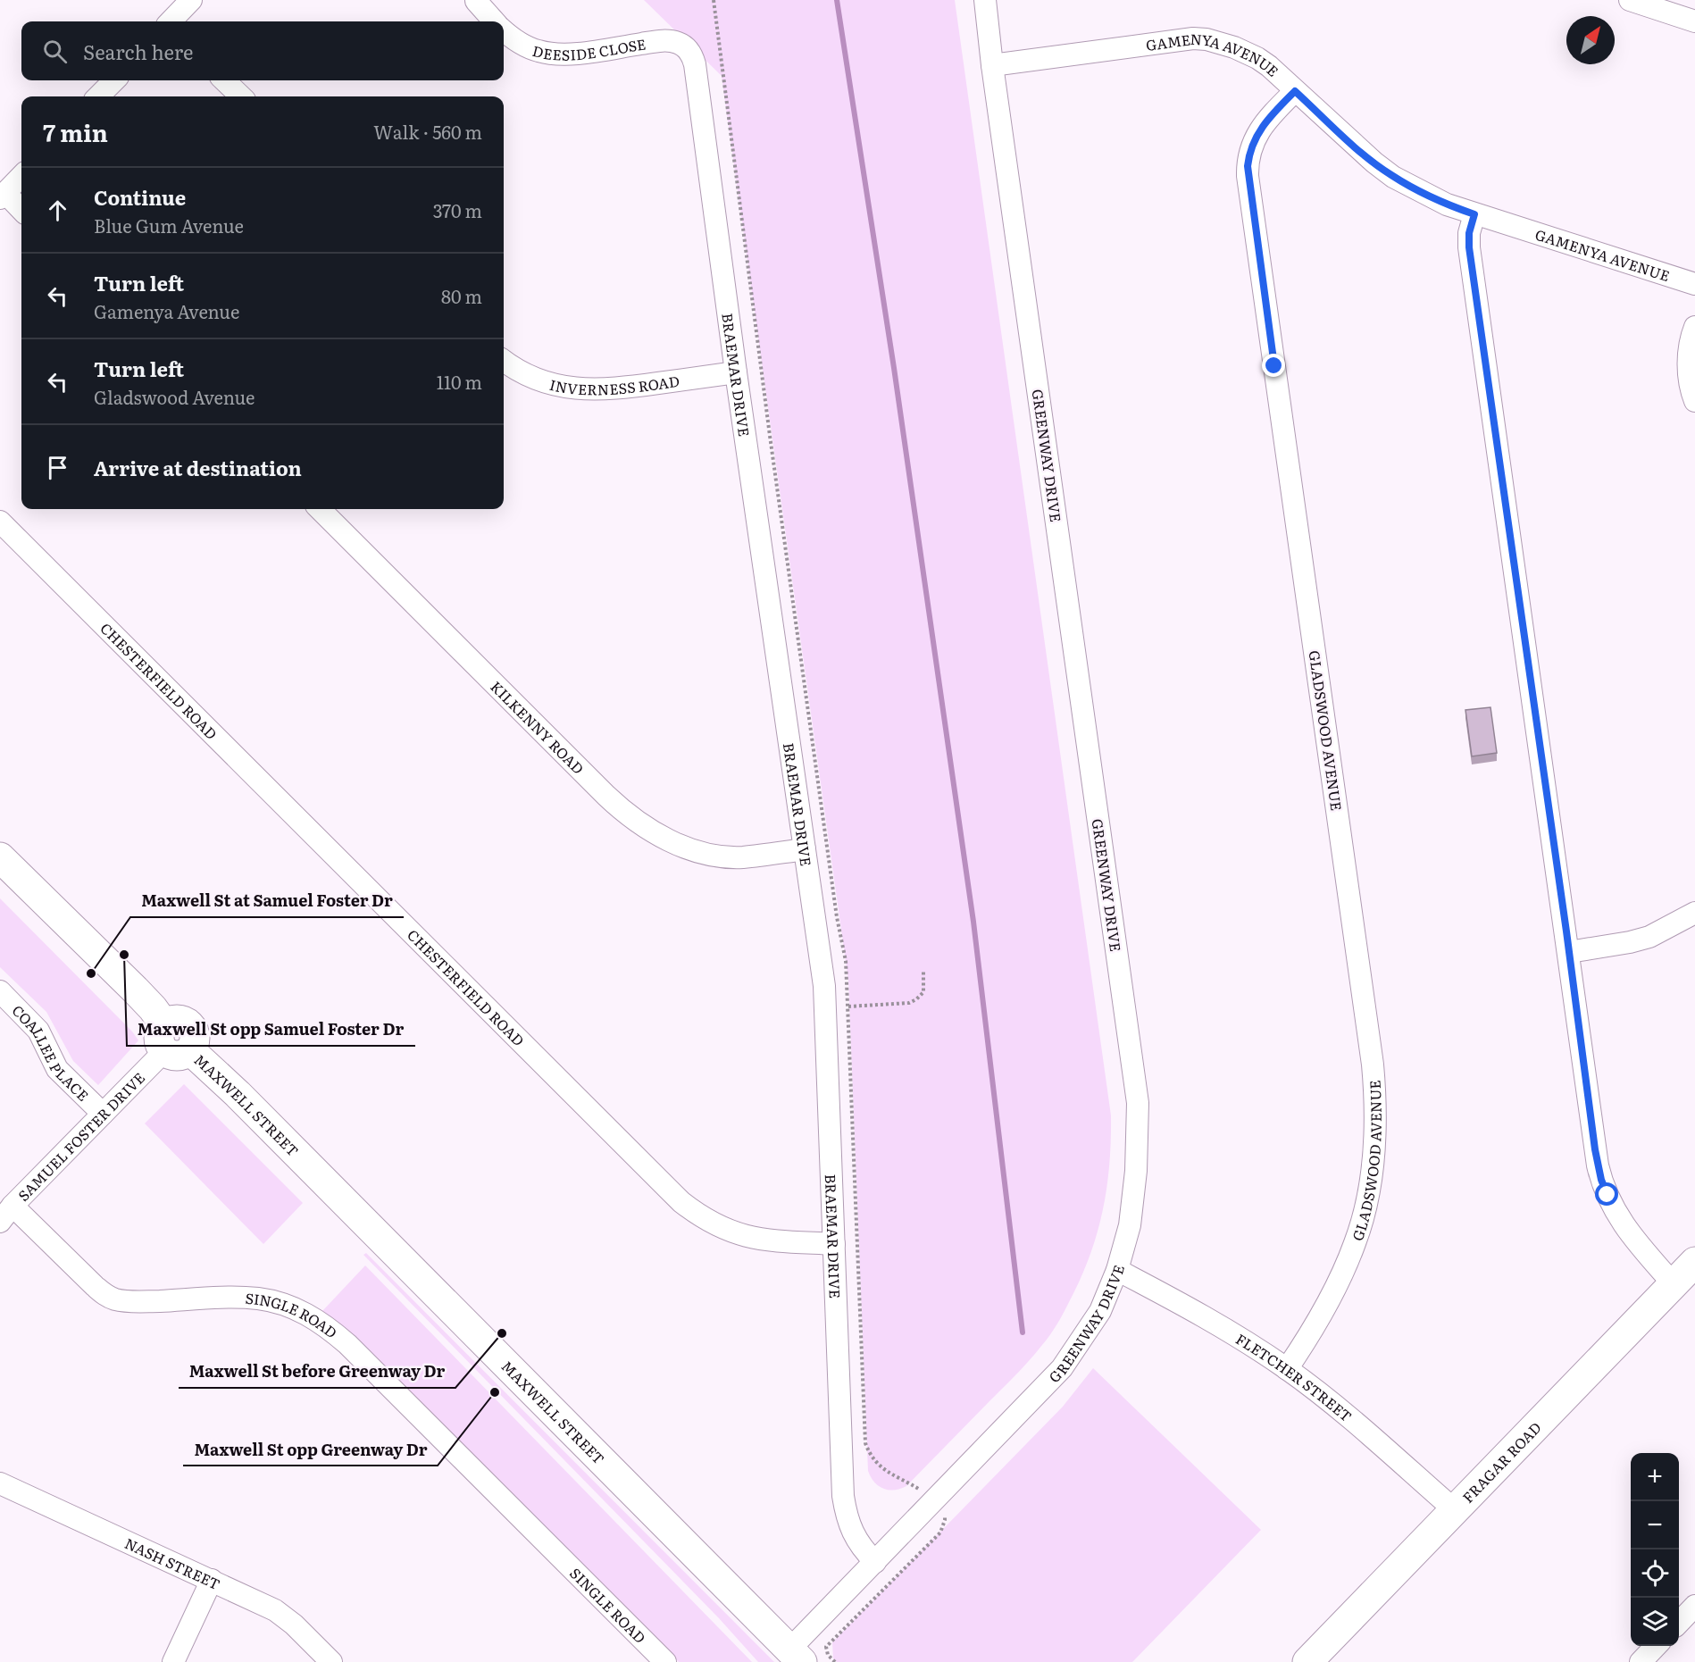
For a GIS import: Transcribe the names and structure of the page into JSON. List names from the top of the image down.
{
  "streets": {
    "main road": ["MAXWELL STREET", "FRAGAR ROAD"],
    "street": [
      "DEESIDE CLOSE",
      "GAMENYA AVENUE",
      "BRAEMAR DRIVE",
      "INVERNESS ROAD",
      "GREENWAY DRIVE",
      "CHESTERFIELD ROAD",
      "KILKENNY ROAD",
      "GLADSWOOD AVENUE",
      "COALLEE PLACE",
      "SAMUEL FOSTER DRIVE",
      "SINGLE ROAD",
      "FLETCHER STREET",
      "NASH STREET"
    ]
  },
  "crossings": [
    ["DEESIDE CLOSE", "BRAEMAR DRIVE"],
    ["GAMENYA AVENUE", "GREENWAY DRIVE"],
    ["GAMENYA AVENUE", "GLADSWOOD AVENUE"],
    ["BRAEMAR DRIVE", "INVERNESS ROAD"],
    ["BRAEMAR DRIVE", "GREENWAY DRIVE"],
    ["BRAEMAR DRIVE", "CHESTERFIELD ROAD"],
    ["BRAEMAR DRIVE", "KILKENNY ROAD"],
    ["GREENWAY DRIVE", "MAXWELL STREET"],
    ["GREENWAY DRIVE", "FLETCHER STREET"],
    ["GLADSWOOD AVENUE", "FLETCHER STREET"],
    ["COALLEE PLACE", "SAMUEL FOSTER DRIVE"],
    ["MAXWELL STREET", "SAMUEL FOSTER DRIVE"],
    ["SAMUEL FOSTER DRIVE", "SINGLE ROAD"],
    ["FLETCHER STREET", "FRAGAR ROAD"]
  ],
  "places": [
    "Maxwell St opp Samuel Foster Dr",
    "Maxwell St at Samuel Foster Dr",
    "Maxwell St before Greenway Dr",
    "Maxwell St opp Greenway Dr"
  ],
  "north": "top right",
  "page": {
    "search": "Search here",
    "heading": ["7 min", "Walk · 560 m"],
    "list": [
      ["Continue", "Blue Gum Avenue", "370 m"],
      ["Turn left", "Gamenya Avenue", "80 m"],
      ["Turn left", "Gladswood Avenue", "110 m"],
      "Arrive at destination"
    ],
    "map_buttons": ["+", "−"]
  }
}
